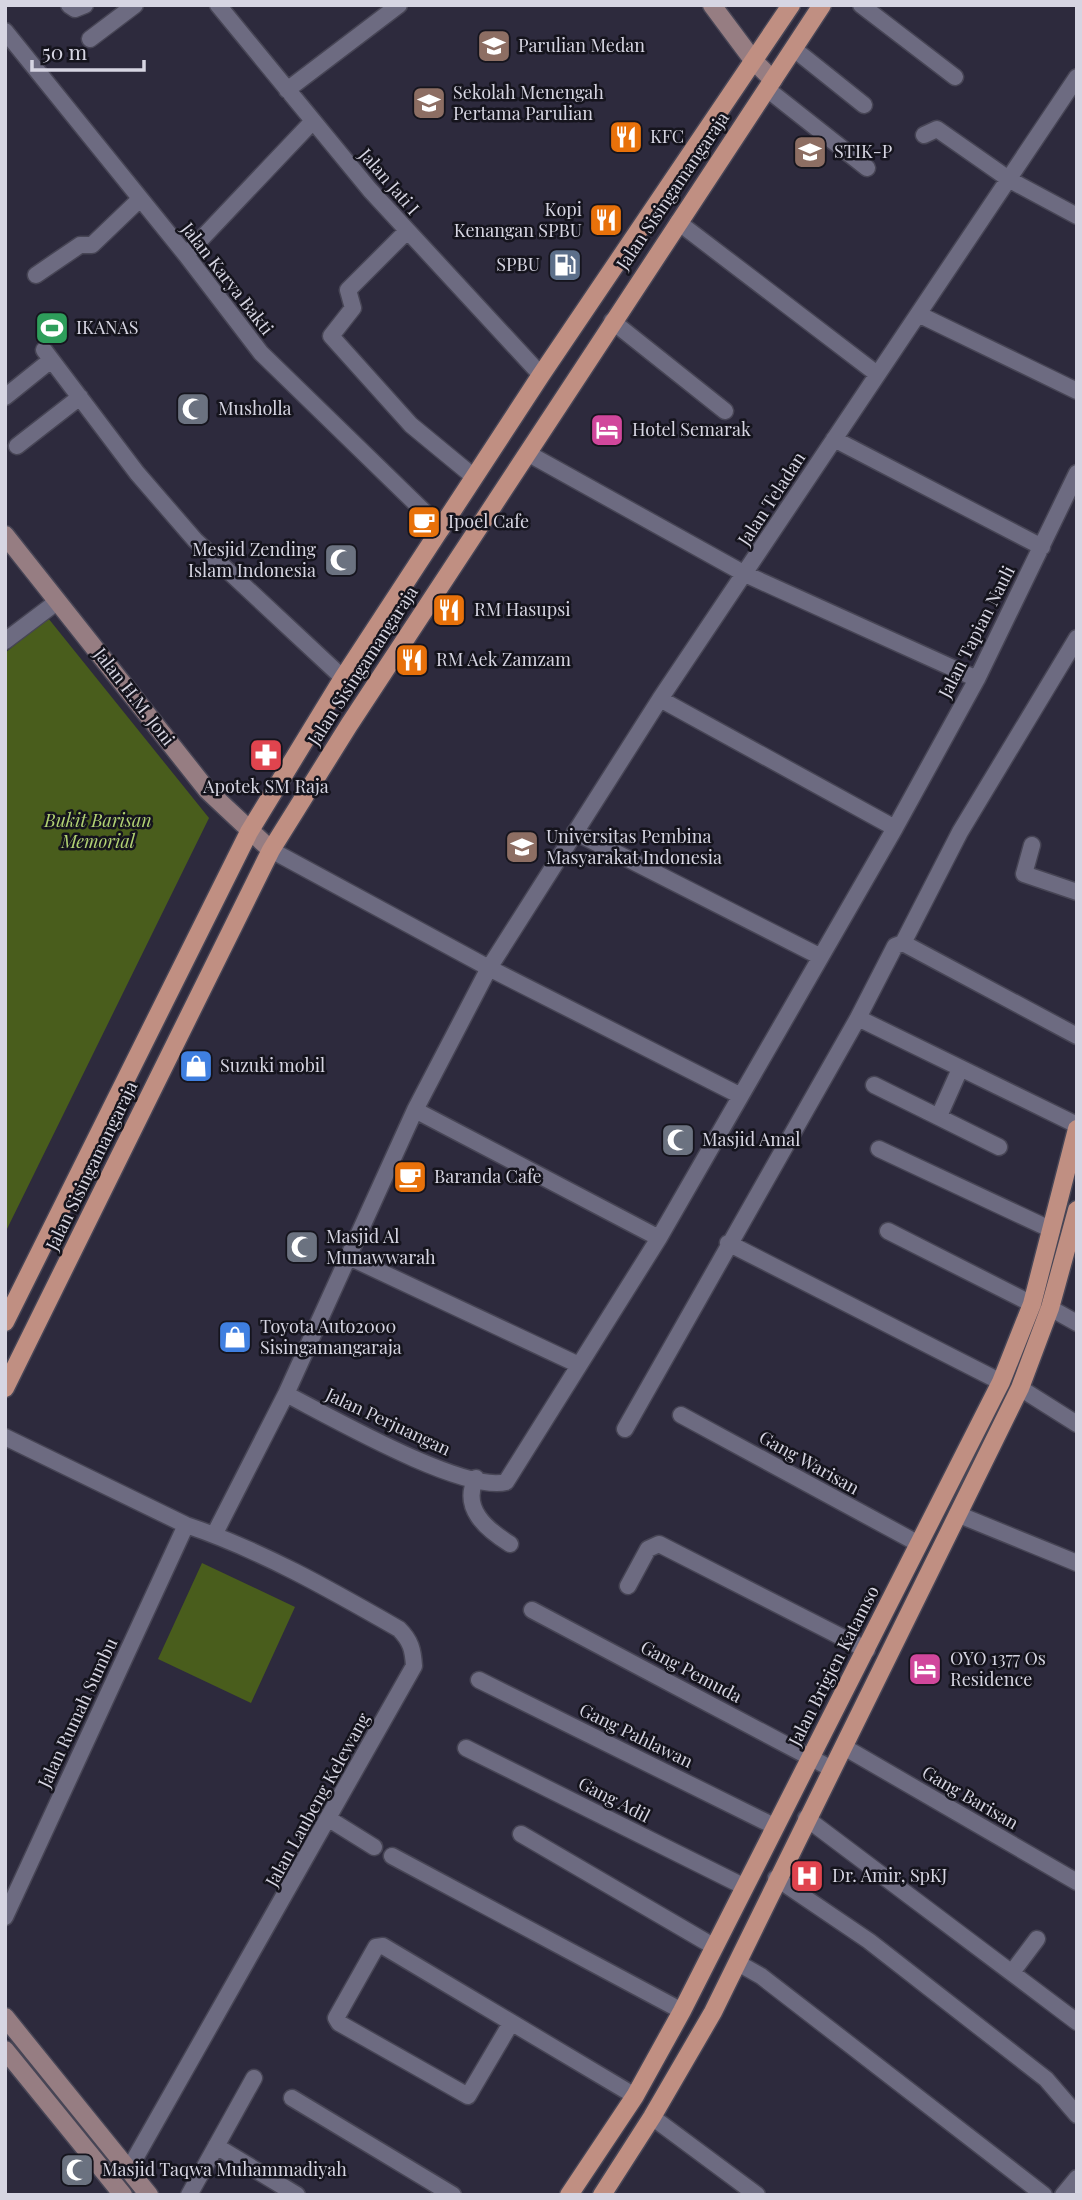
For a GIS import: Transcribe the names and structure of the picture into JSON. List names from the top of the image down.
{
  "streets": {
    "main road": ["Jalan Sisingamangaraja", "Jalan Brigjen Katamso"],
    "street": [
      "Jalan Jati I",
      "Jalan Karya Bakti",
      "Jalan Teladan",
      "Jalan Tapian Nauli",
      "Jalan H.M. Joni",
      "Jalan Perjuangan",
      "Gang Warisan",
      "Gang Pemuda",
      "Jalan Rumah Sumbu",
      "Gang Pahlawan",
      "Gang Barisan",
      "Jalan Laubeng Kelewang",
      "Gang Adil"
    ]
  },
  "crossings": [
    ["Jalan Jati I", "Jalan Sisingamangaraja"],
    ["Jalan Sisingamangaraja", "Jalan Karya Bakti"],
    ["Jalan Sisingamangaraja", "Jalan H.M. Joni"],
    ["Jalan Teladan", "Jalan Perjuangan"],
    ["Jalan Teladan", "Jalan Laubeng Kelewang"],
    ["Gang Warisan", "Jalan Brigjen Katamso"],
    ["Jalan Brigjen Katamso", "Gang Pemuda"],
    ["Jalan Brigjen Katamso", "Gang Pahlawan"],
    ["Jalan Brigjen Katamso", "Gang Adil"],
    ["Jalan Rumah Sumbu", "Jalan Laubeng Kelewang"]
  ],
  "parks": ["Bukit Barisan Memorial"],
  "places": {
    "school or university": [
      "Parulian Medan",
      "Sekolah Menengah Pertama Parulian",
      "STIK-P",
      "Universitas Pembina Masyarakat Indonesia"
    ],
    "restaurant": [
      "KFC",
      "Kopi Kenangan SPBU",
      "RM Hasupsi",
      "RM Aek Zamzam"
    ],
    "fuel station": ["SPBU"],
    "sports": ["IKANAS"],
    "mosque": [
      "Musholla",
      "Mesjid Zending Islam Indonesia",
      "Masjid Amal",
      "Masjid Al Munawwarah",
      "Masjid Taqwa Muhammadiyah"
    ],
    "hotel": ["Hotel Semarak", "OYO 1377 Os Residence"],
    "cafe": ["Ipoel Cafe", "Baranda Cafe"],
    "pharmacy": ["Apotek SM Raja"],
    "shop": ["Suzuki mobil", "Toyota Auto2000 Sisingamangaraja"],
    "hospital": ["Dr. Amir, SpKJ"]
  },
  "scale_bar": "50 m"
}
